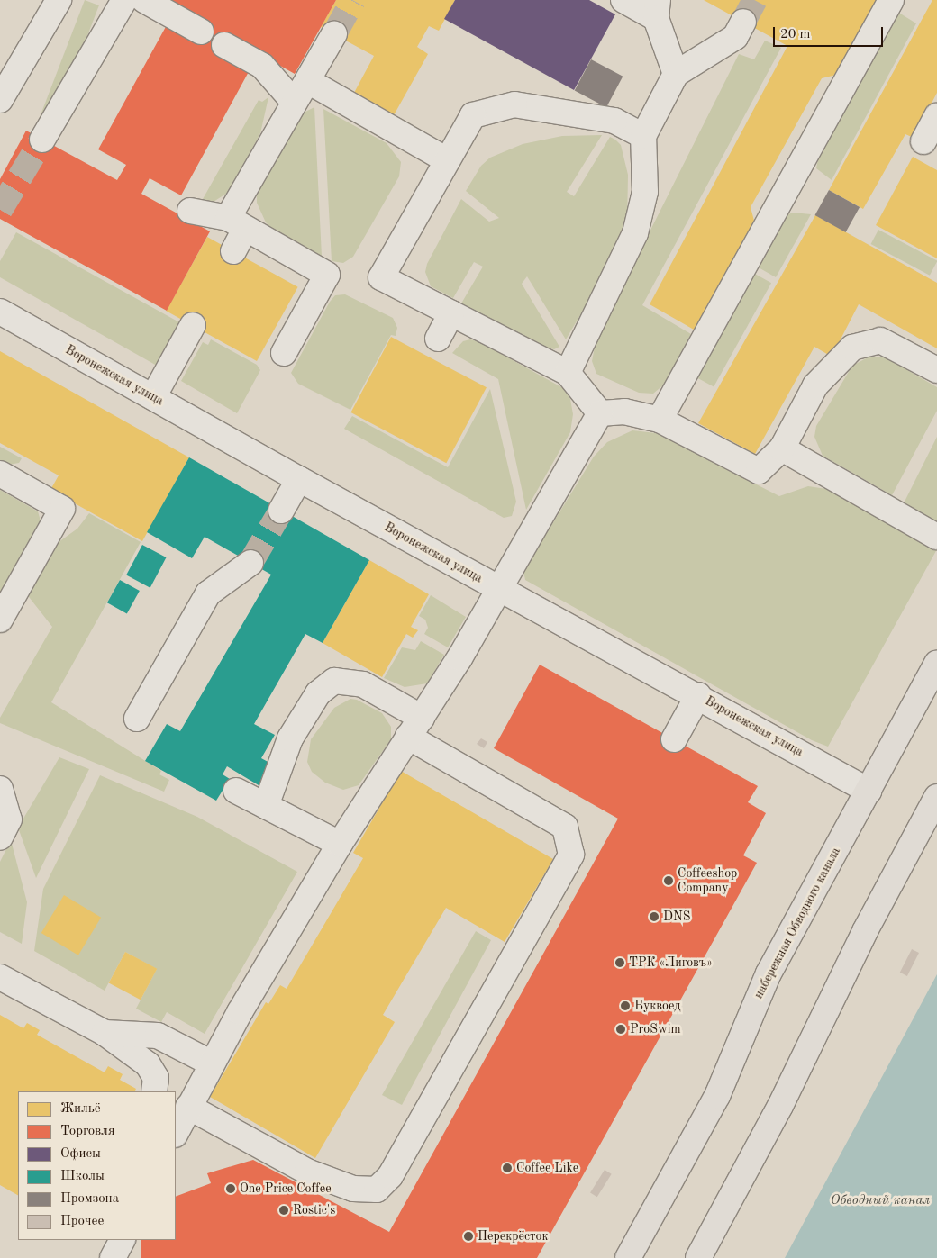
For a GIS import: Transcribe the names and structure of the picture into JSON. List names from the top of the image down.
{
  "streets": {
    "main road": ["набережная Обводного канала"],
    "street": ["Воронежская улица"]
  },
  "crossings": [
    ["Воронежская улица", "набережная Обводного канала"]
  ],
  "water": ["Обводный канал"],
  "places": [
    "Coffeeshop Company",
    "DNS",
    "ТРК «Лиговъ»",
    "Буквоед",
    "ProSwim",
    "Coffee Like",
    "One Price Coffee",
    "Rostic's",
    "Перекрёсток"
  ],
  "legend": [
    "Жильё",
    "Торговля",
    "Офисы",
    "Школы",
    "Промзона",
    "Прочее"
  ],
  "scale_bar": "20 m"
}
